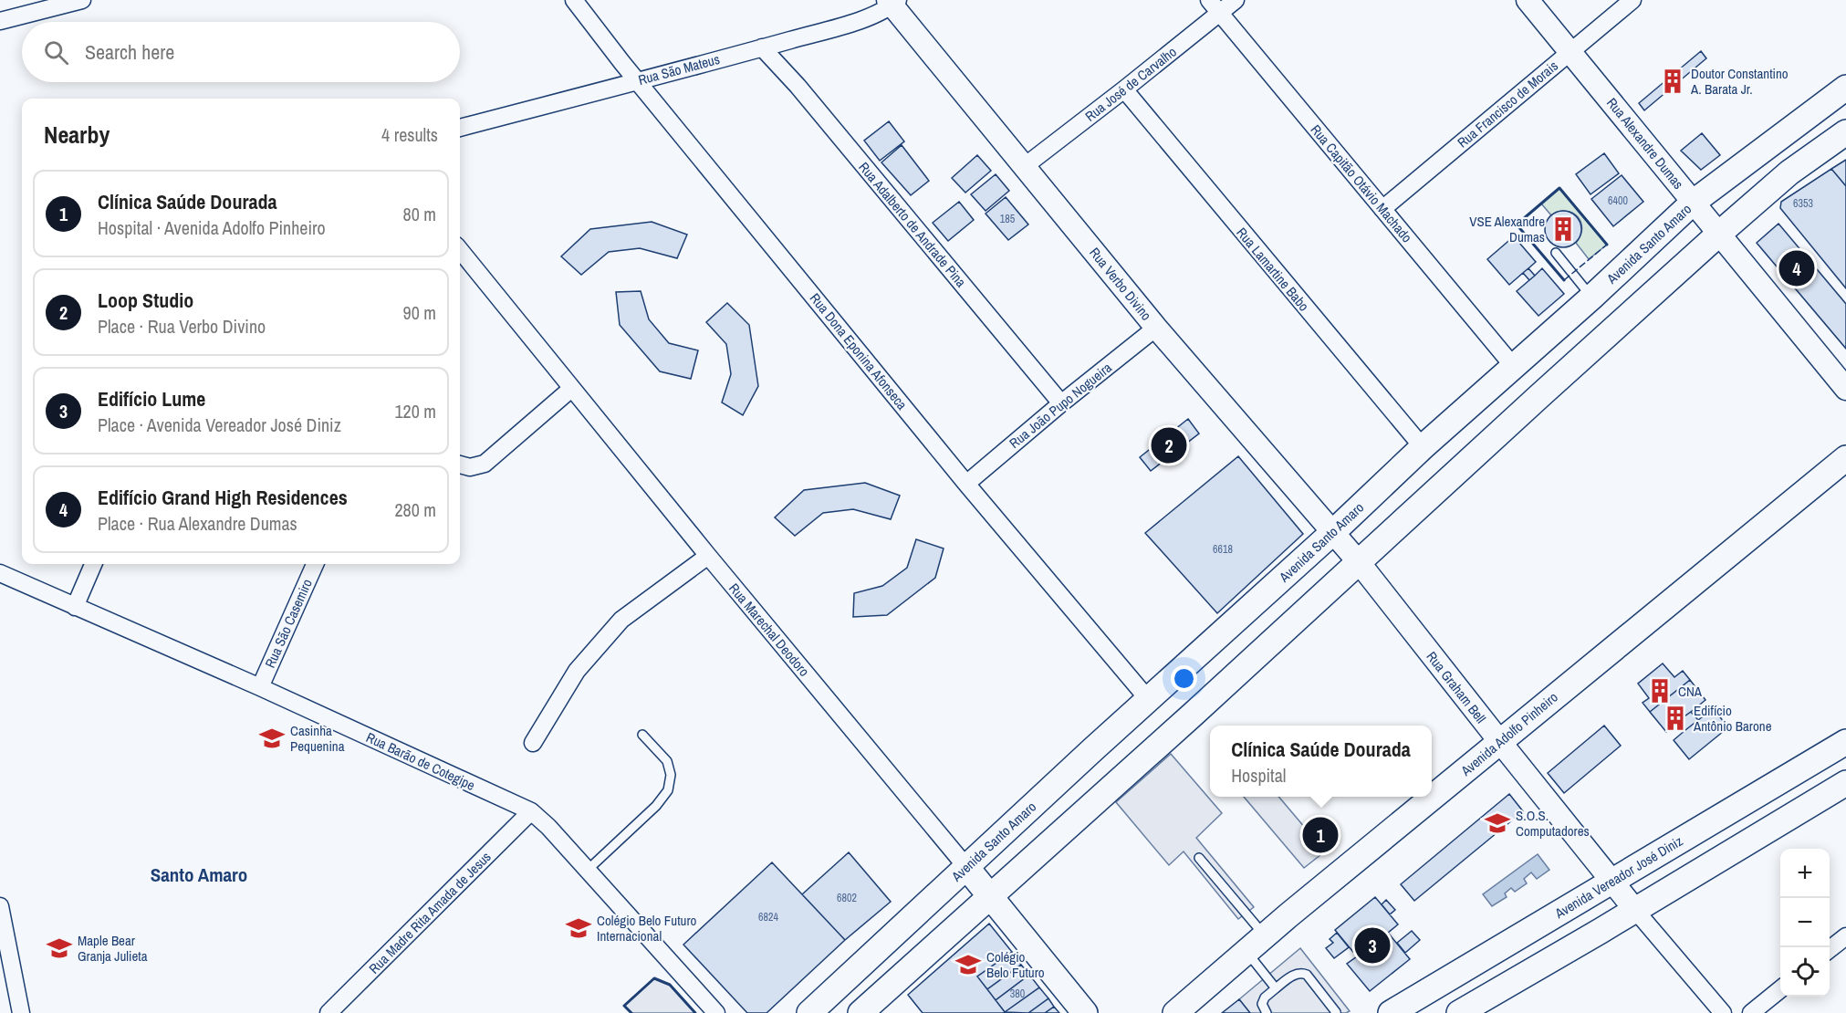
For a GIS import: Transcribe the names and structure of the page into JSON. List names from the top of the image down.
{
  "streets": {
    "main road": [
      "Avenida Santo Amaro",
      "Rua Marechal Deodoro",
      "Avenida Adolfo Pinheiro",
      "Avenida Vereador José Diniz"
    ],
    "street": [
      "Rua São Mateus",
      "Rua José de Carvalho",
      "Rua Francisco de Morais",
      "Rua Alexandre Dumas",
      "Rua Capitão Otávio Machado",
      "Rua Adalberto de Andrade Pina",
      "Rua Lamartine Babo",
      "Rua Verbo Divino",
      "Rua Dona Eponina Afonseca",
      "Rua João Pupo Nogueira",
      "Rua São Casemiro",
      "Rua Graham Bell",
      "Rua Barão de Cotegipe",
      "Rua Madre Rita Amada de Jesus"
    ]
  },
  "crossings": [
    ["Rua São Mateus", "Rua Adalberto de Andrade Pina"],
    ["Rua São Mateus", "Rua Verbo Divino"],
    ["Rua São Mateus", "Rua Dona Eponina Afonseca"],
    ["Rua José de Carvalho", "Rua Capitão Otávio Machado"],
    ["Rua José de Carvalho", "Rua Lamartine Babo"],
    ["Rua José de Carvalho", "Rua Verbo Divino"],
    ["Rua Francisco de Morais", "Rua Alexandre Dumas"],
    ["Rua Francisco de Morais", "Rua Capitão Otávio Machado"],
    ["Rua Alexandre Dumas", "Avenida Santo Amaro"],
    ["Rua Capitão Otávio Machado", "Avenida Santo Amaro"],
    ["Rua Adalberto de Andrade Pina", "Rua João Pupo Nogueira"],
    ["Avenida Santo Amaro", "Rua Lamartine Babo"],
    ["Avenida Santo Amaro", "Rua Verbo Divino"],
    ["Avenida Santo Amaro", "Rua Dona Eponina Afonseca"],
    ["Avenida Santo Amaro", "Rua Marechal Deodoro"],
    ["Rua Verbo Divino", "Rua João Pupo Nogueira"],
    ["Rua Verbo Divino", "Rua Graham Bell"],
    ["Rua Dona Eponina Afonseca", "Rua João Pupo Nogueira"],
    ["Rua São Casemiro", "Rua Barão de Cotegipe"],
    ["Rua Graham Bell", "Avenida Adolfo Pinheiro"],
    ["Rua Graham Bell", "Avenida Vereador José Diniz"],
    ["Rua Barão de Cotegipe", "Rua Madre Rita Amada de Jesus"]
  ],
  "districts": ["Santo Amaro"],
  "places": {
    "building": [
      "Doutor Constantino A. Barata Jr.",
      "VSE Alexandre Dumas",
      "CNA",
      "Edifício Antônio Barone"
    ],
    "school or university": [
      "Casinha Pequenina",
      "S.O.S. Computadores",
      "Colégio Belo Futuro Internacional",
      "Maple Bear Granja Julieta",
      "Colégio Belo Futuro"
    ]
  },
  "house_numbers": [
    "6400",
    "6353",
    "185",
    "6618",
    "6802",
    "6824",
    "380"
  ],
  "page": {
    "search": "Search here",
    "heading": ["Nearby", "4 results"],
    "list": [
      {
        "mark": "1",
        "name": "Clínica Saúde Dourada",
        "note": "Hospital · Avenida Adolfo Pinheiro",
        "value": "80 m"
      },
      {
        "mark": "2",
        "name": "Loop Studio",
        "note": "Place · Rua Verbo Divino",
        "value": "90 m"
      },
      {
        "mark": "3",
        "name": "Edifício Lume",
        "note": "Place · Avenida Vereador José Diniz",
        "value": "120 m"
      },
      {
        "mark": "4",
        "name": "Edifício Grand High Residences",
        "note": "Place · Rua Alexandre Dumas",
        "value": "280 m"
      }
    ],
    "pins": [
      "4",
      "2",
      "1",
      "3"
    ],
    "popup": ["Clínica Saúde Dourada", "Hospital"],
    "map_buttons": ["+", "−"]
  }
}
